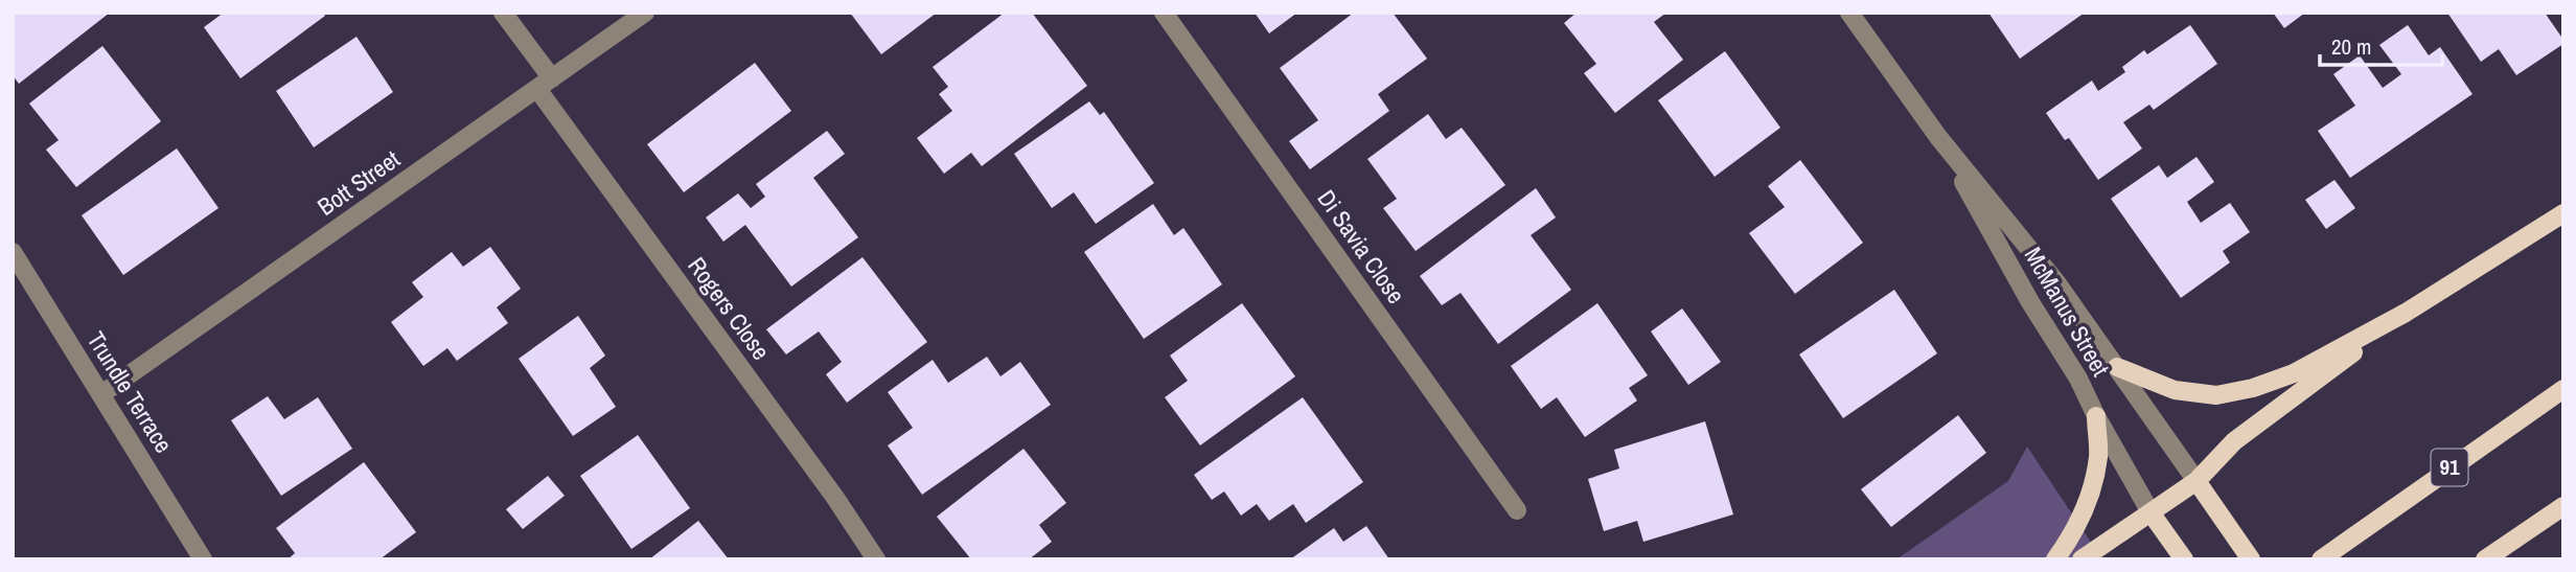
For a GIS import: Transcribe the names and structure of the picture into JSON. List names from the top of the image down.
{
  "streets": {
    "main road": ["91"],
    "street": [
      "Bott Street",
      "Di Savia Close",
      "Rogers Close",
      "McManus Street",
      "Trundle Terrace"
    ]
  },
  "crossings": [
    ["Bott Street", "Rogers Close"],
    ["Bott Street", "Trundle Terrace"]
  ],
  "scale_bar": "20 m"
}
